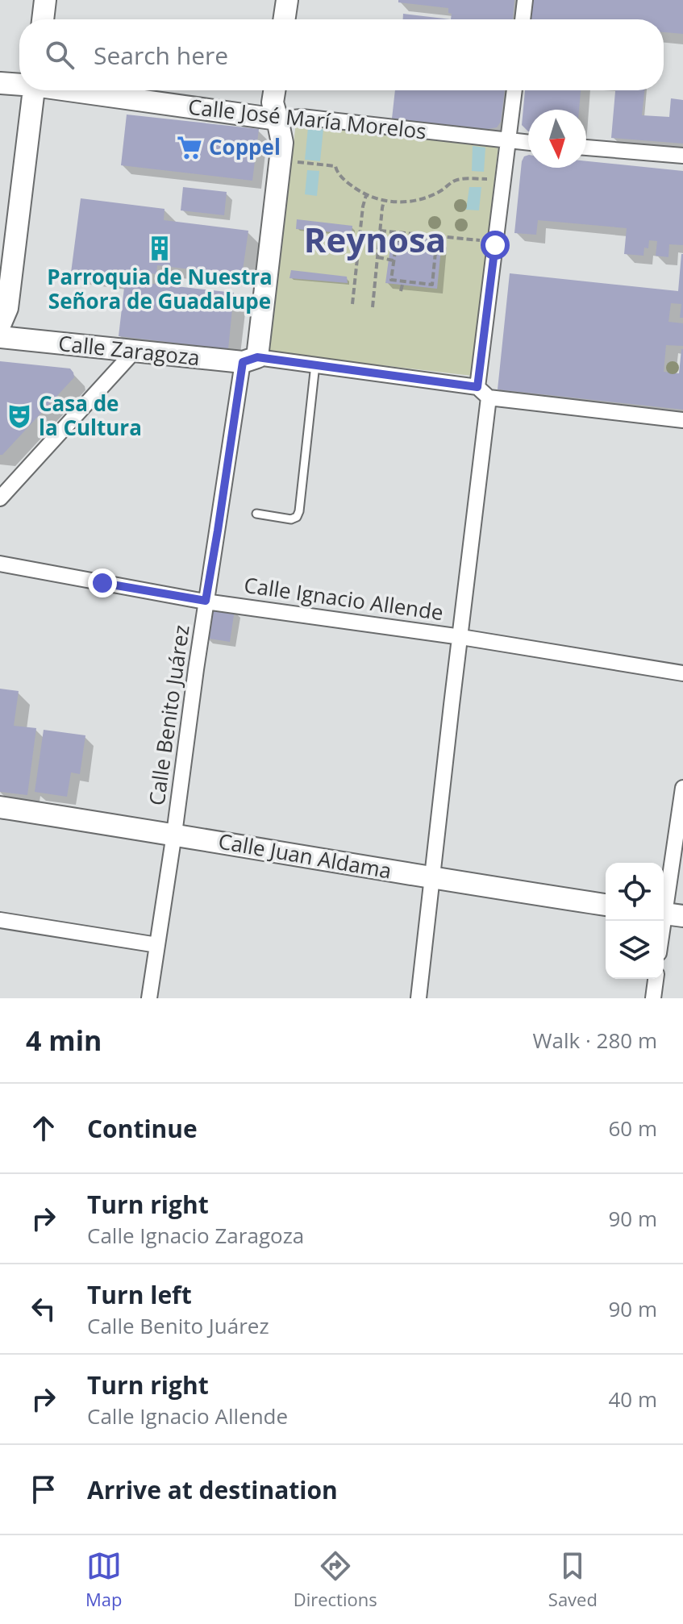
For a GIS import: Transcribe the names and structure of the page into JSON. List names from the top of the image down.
{
  "streets": {
    "main road": ["Calle José María Morelos", "Calle Zaragoza", "Calle Juan Aldama"],
    "street": ["Calle Ignacio Allende", "Calle Benito Juárez"]
  },
  "crossings": [
    ["Calle Zaragoza", "Calle Benito Juárez"],
    ["Calle Ignacio Allende", "Calle Benito Juárez"],
    ["Calle Benito Juárez", "Calle Juan Aldama"]
  ],
  "districts": ["Reynosa"],
  "places": {
    "supermarket": ["Coppel"],
    "building": ["Parroquia de Nuestra Señora de Guadalupe"],
    "theatre": ["Casa de la Cultura"]
  },
  "north": "bottom",
  "page": {
    "search": "Search here",
    "heading": ["4 min", "Walk · 280 m"],
    "list": [
      ["Continue", "60 m"],
      ["Turn right", "Calle Ignacio Zaragoza", "90 m"],
      ["Turn left", "Calle Benito Juárez", "90 m"],
      ["Turn right", "Calle Ignacio Allende", "40 m"],
      "Arrive at destination"
    ],
    "nav": ["Map", "Directions", "Saved"]
  }
}
